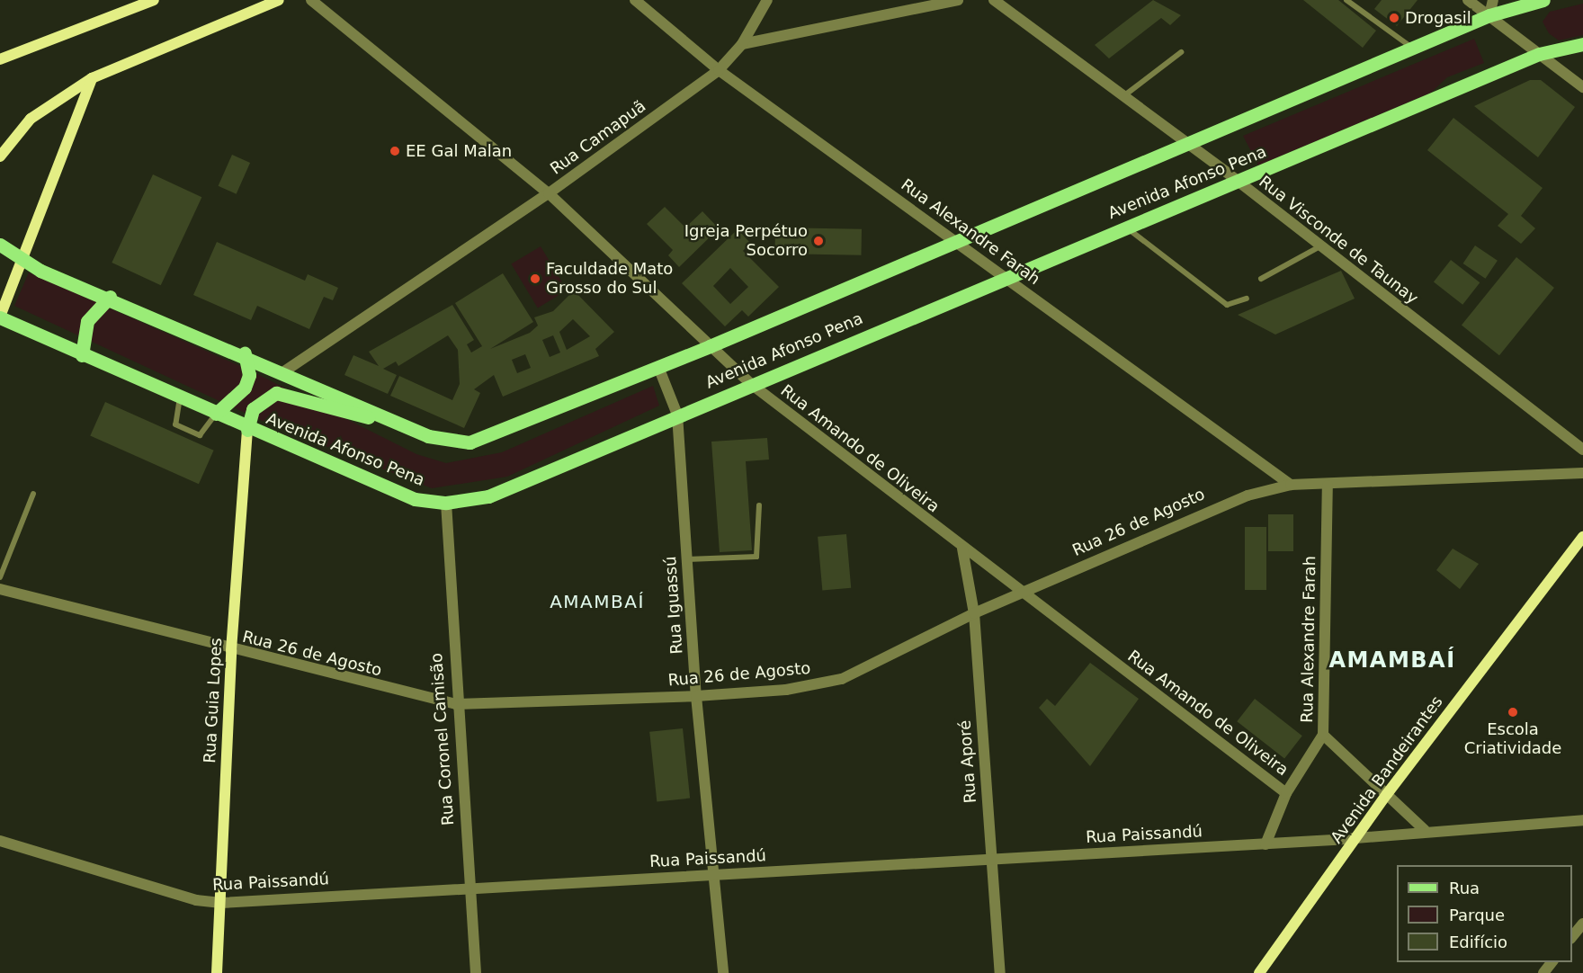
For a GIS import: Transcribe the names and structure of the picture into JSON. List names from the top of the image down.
{
  "streets": {
    "main road": ["Avenida Afonso Pena", "Rua Guia Lopes", "Avenida Bandeirantes"],
    "street": [
      "Rua Camapuã",
      "Rua Alexandre Farah",
      "Rua Visconde de Taunay",
      "Rua Amando de Oliveira",
      "Rua 26 de Agosto",
      "Rua Iguassú",
      "Rua Coronel Camisão",
      "Rua Aporé",
      "Rua Paissandú"
    ]
  },
  "crossings": [
    ["Rua Camapuã", "Avenida Afonso Pena"],
    ["Rua Camapuã", "Rua Alexandre Farah"],
    ["Rua Camapuã", "Rua Amando de Oliveira"],
    ["Avenida Afonso Pena", "Rua Alexandre Farah"],
    ["Avenida Afonso Pena", "Rua Visconde de Taunay"],
    ["Avenida Afonso Pena", "Rua Amando de Oliveira"],
    ["Avenida Afonso Pena", "Rua Iguassú"],
    ["Avenida Afonso Pena", "Rua Guia Lopes"],
    ["Avenida Afonso Pena", "Rua Coronel Camisão"],
    ["Rua Alexandre Farah", "Rua Amando de Oliveira"],
    ["Rua Alexandre Farah", "Rua 26 de Agosto"],
    ["Rua Alexandre Farah", "Rua Paissandú"],
    ["Rua Amando de Oliveira", "Rua 26 de Agosto"],
    ["Rua Amando de Oliveira", "Rua Aporé"],
    ["Rua 26 de Agosto", "Rua Iguassú"],
    ["Rua 26 de Agosto", "Rua Guia Lopes"],
    ["Rua 26 de Agosto", "Rua Coronel Camisão"],
    ["Rua 26 de Agosto", "Rua Aporé"],
    ["Rua Iguassú", "Rua Paissandú"],
    ["Rua Guia Lopes", "Rua Paissandú"],
    ["Rua Coronel Camisão", "Rua Paissandú"],
    ["Rua Aporé", "Rua Paissandú"],
    ["Avenida Bandeirantes", "Rua Paissandú"]
  ],
  "districts": ["AMAMBAÍ", "AMAMBAÍ"],
  "places": [
    "Drogasil",
    "EE Gal Malan",
    "Igreja Perpétuo Socorro",
    "Faculdade Mato Grosso do Sul",
    "Escola Criatividade"
  ],
  "legend": ["Rua", "Parque", "Edifício"]
}
